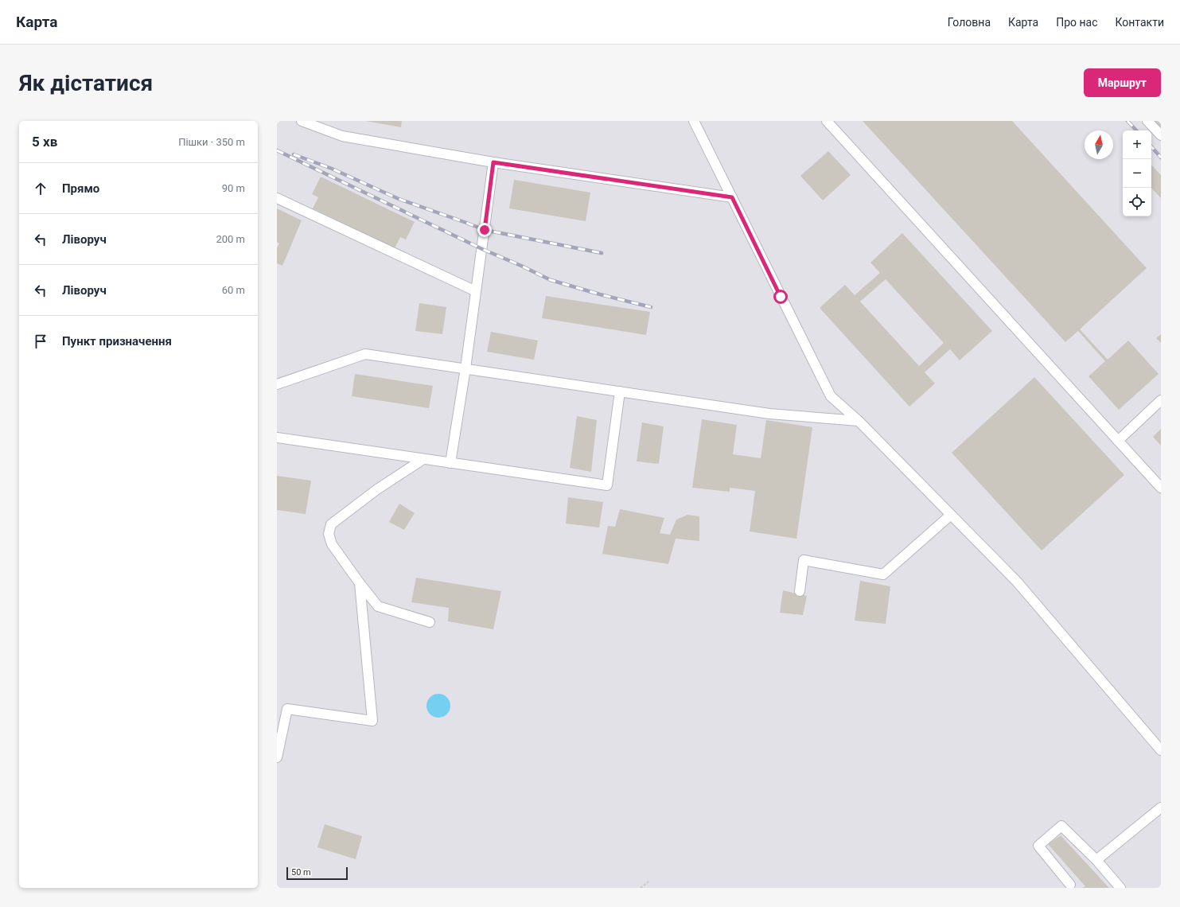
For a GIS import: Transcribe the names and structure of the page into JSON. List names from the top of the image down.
{
  "scale_bar": "50 m",
  "north": "top",
  "page": {
    "header": "Карта",
    "nav": [
      "Головна",
      "Карта",
      "Про нас",
      "Контакти"
    ],
    "buttons": "Маршрут",
    "title": "Як дістатися",
    "heading": ["5 хв", "Пішки · 350 m"],
    "map_buttons": ["+", "−"],
    "list": [
      ["Прямо", "90 m"],
      ["Ліворуч", "200 m"],
      ["Ліворуч", "60 m"],
      "Пункт призначення"
    ],
    "scale": "50 m"
  }
}
